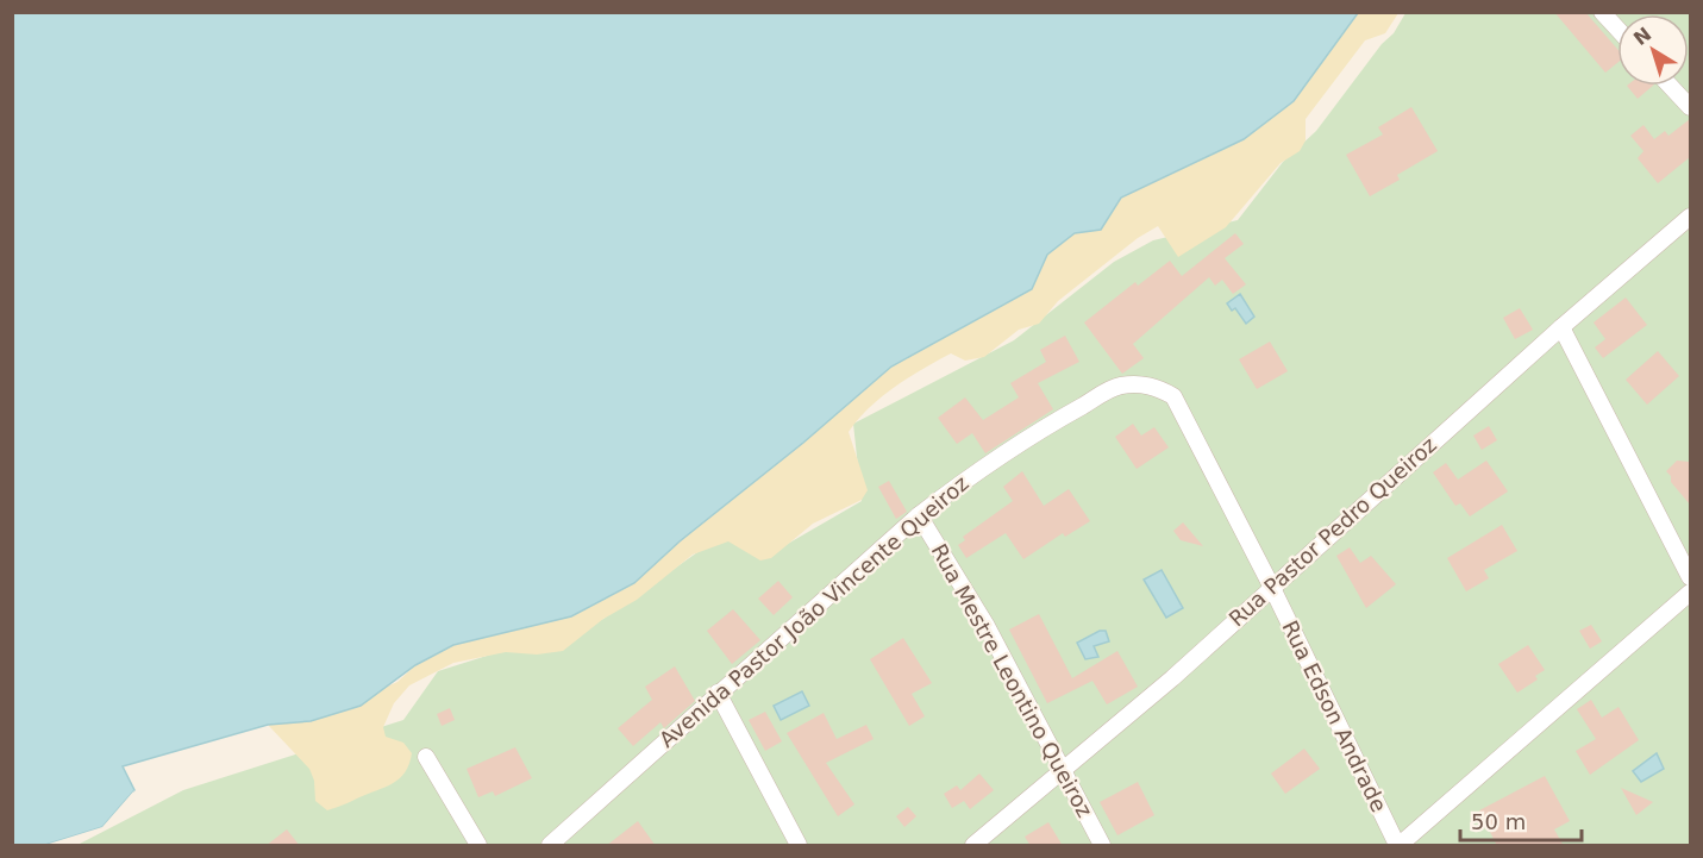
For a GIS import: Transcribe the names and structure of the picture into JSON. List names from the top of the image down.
{
  "streets": {
    "street": [
      "Rua Pastor Pedro Queiroz",
      "Avenida Pastor João Vincente Queiroz",
      "Rua Mestre Leontino Queiroz",
      "Rua Edson Andrade"
    ]
  },
  "crossings": [
    ["Rua Pastor Pedro Queiroz", "Rua Mestre Leontino Queiroz"],
    ["Rua Pastor Pedro Queiroz", "Rua Edson Andrade"],
    ["Avenida Pastor João Vincente Queiroz", "Rua Mestre Leontino Queiroz"],
    ["Avenida Pastor João Vincente Queiroz", "Rua Edson Andrade"]
  ],
  "scale_bar": "50 m",
  "north": "top left"
}
